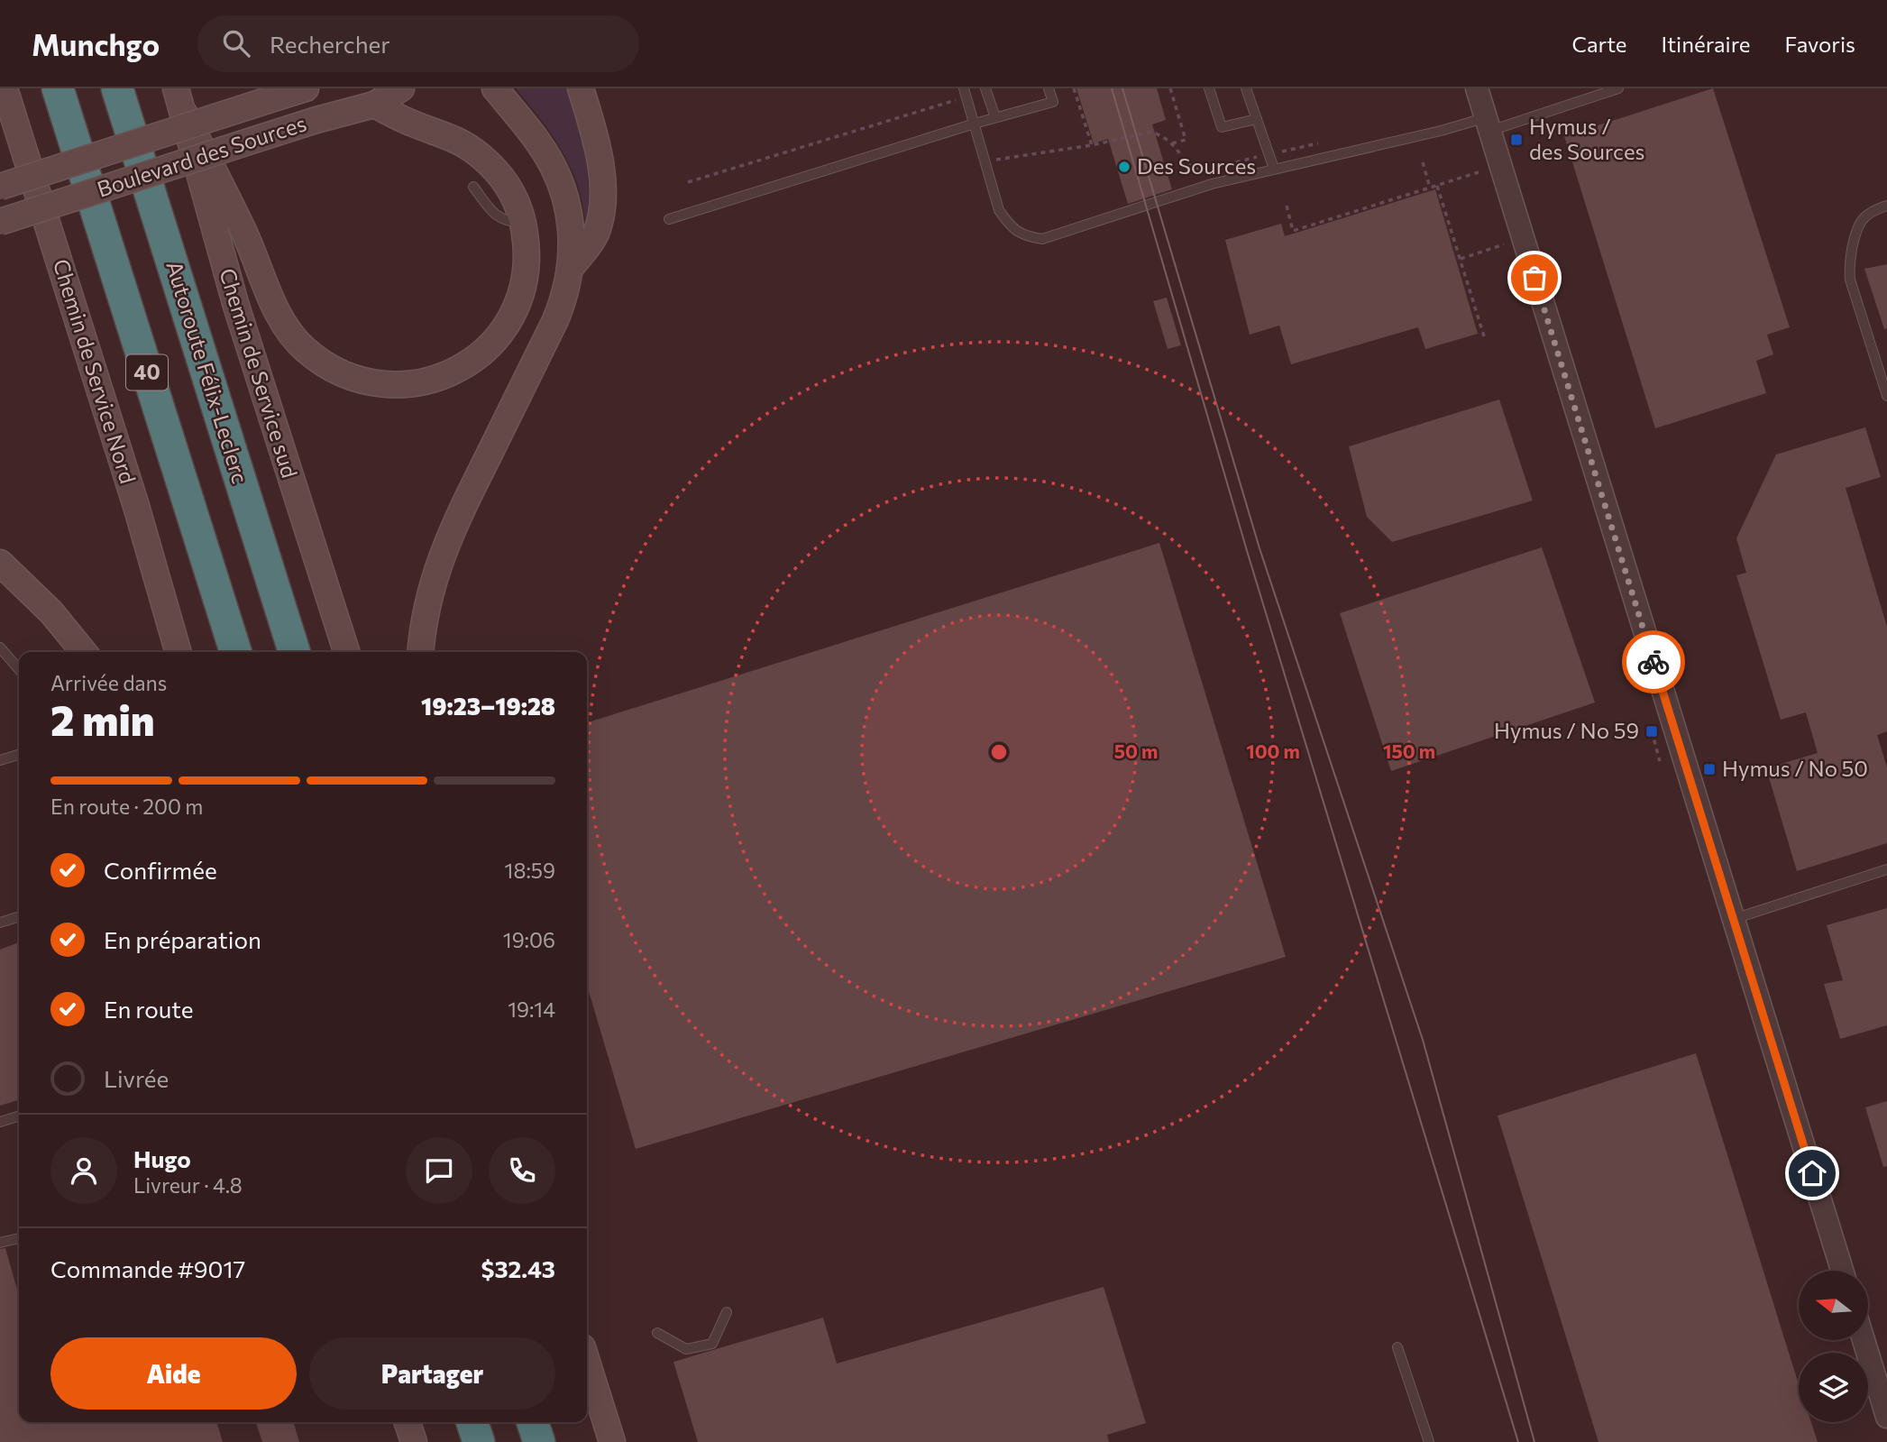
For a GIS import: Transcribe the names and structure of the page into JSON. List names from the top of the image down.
{
  "streets": {
    "highway": ["40", "Autoroute Félix-Leclerc"],
    "main road": ["Boulevard des Sources", "Chemin de Service Nord", "Chemin de Service sud"]
  },
  "places": {
    "transit": ["Hymus / des Sources", "Hymus / No 59", "Hymus / No 50"],
    "other": ["Des Sources"]
  },
  "north": "left",
  "page": {
    "header": "Munchgo",
    "search": "Rechercher",
    "nav": ["Carte", "Itinéraire", "Favoris"],
    "heading": ["2 min", "Arrivée dans", "19:23–19:28"],
    "panel": [
      "Hugo",
      "Livreur · 4.8",
      "Commande #9017",
      "$32.43"
    ],
    "bar": "En route · 200 m",
    "list": [
      ["Confirmée", "18:59"],
      ["En préparation", "19:06"],
      ["En route", "19:14"],
      "Livrée"
    ],
    "buttons": ["Aide", "Partager"]
  },
  "rings": ["50 m", "100 m", "150 m"]
}
